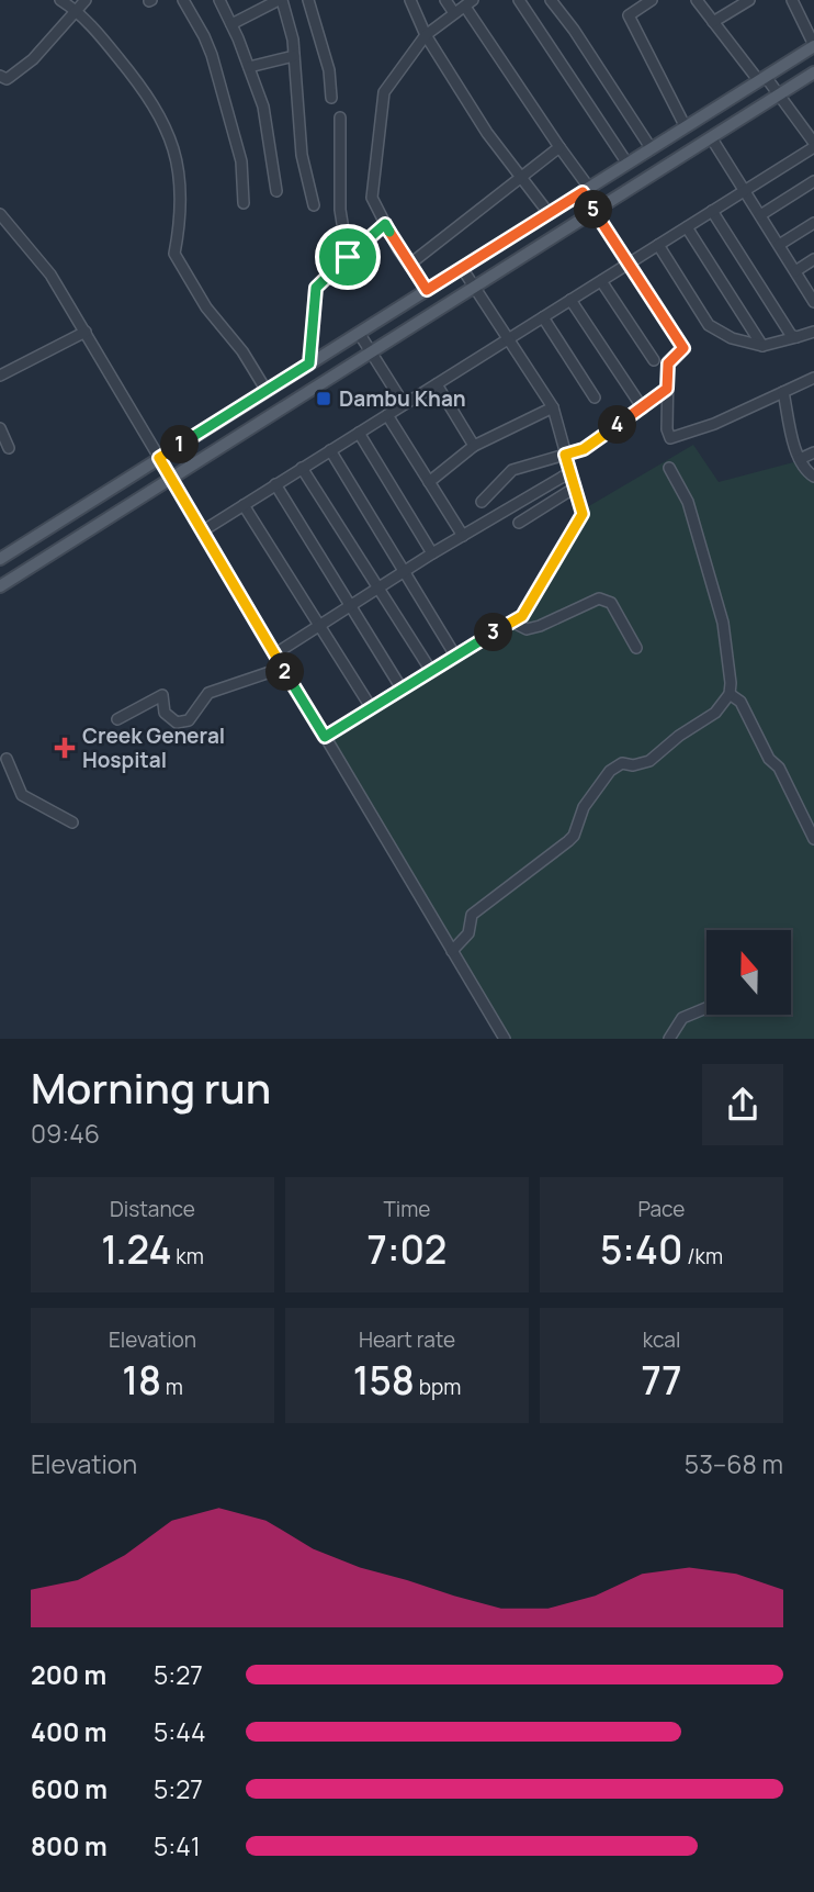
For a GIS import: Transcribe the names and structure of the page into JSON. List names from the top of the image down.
{
  "places": {
    "transit": ["Dambu Khan"],
    "health": ["Creek General Hospital"]
  },
  "north": "top",
  "page": {
    "pins": [
      "5",
      "4",
      "1",
      "3",
      "2"
    ],
    "heading": ["Morning run", "09:46"],
    "stats": [
      ["Distance", "1.24 km"],
      ["Time", "7:02"],
      ["Pace", "5:40 /km"],
      ["Elevation", "18 m"],
      ["Heart rate", "158 bpm"],
      ["kcal", "77"]
    ],
    "chart": ["Elevation", "53–68 m"],
    "list": [
      {
        "name": "200 m",
        "note": "5:27"
      },
      {
        "name": "400 m",
        "note": "5:44"
      },
      {
        "name": "600 m",
        "note": "5:27"
      },
      {
        "name": "800 m",
        "note": "5:41"
      }
    ]
  }
}
